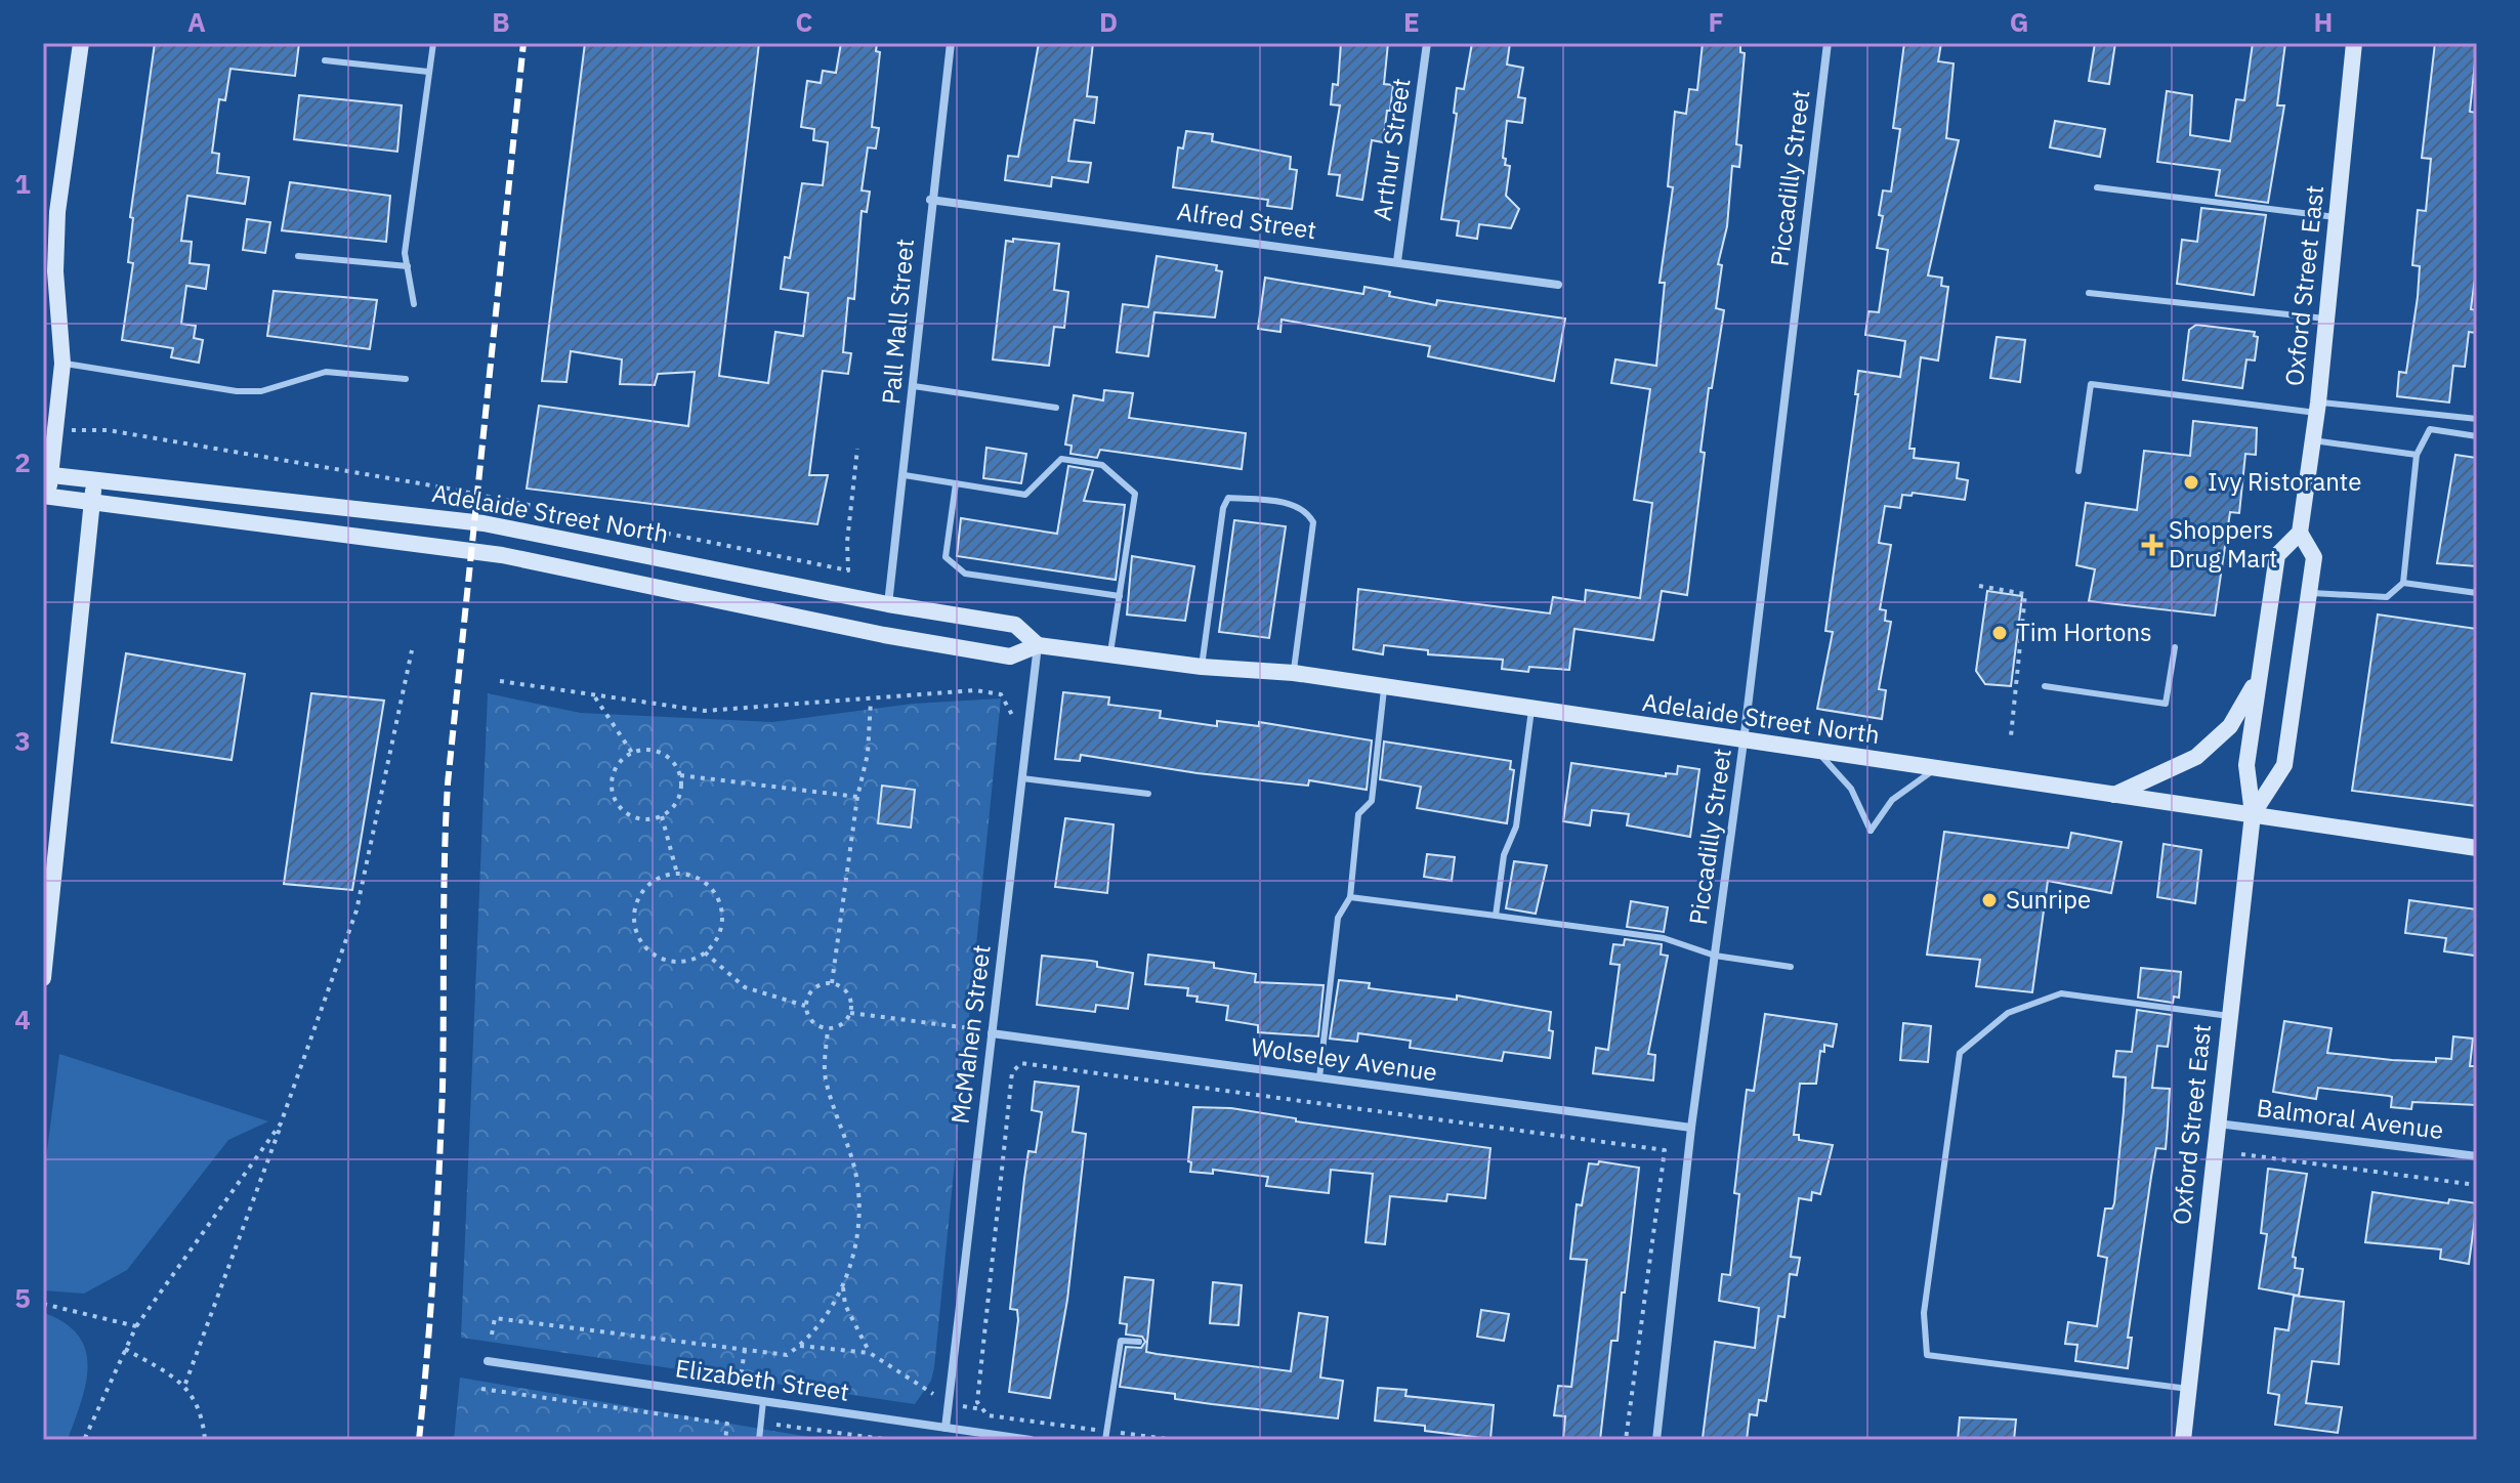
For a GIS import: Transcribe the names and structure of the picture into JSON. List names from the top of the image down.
{
  "streets": {
    "main road": ["Oxford Street East", "Adelaide Street North"],
    "street": [
      "Arthur Street",
      "Piccadilly Street",
      "Alfred Street",
      "Pall Mall Street",
      "McMahen Street",
      "Wolseley Avenue",
      "Balmoral Avenue",
      "Elizabeth Street"
    ]
  },
  "crossings": [
    ["Arthur Street", "Alfred Street"],
    ["Piccadilly Street", "Adelaide Street North"],
    ["Piccadilly Street", "Wolseley Avenue"],
    ["Alfred Street", "Pall Mall Street"],
    ["Oxford Street East", "Adelaide Street North"],
    ["Oxford Street East", "Balmoral Avenue"],
    ["Pall Mall Street", "Adelaide Street North"],
    ["Adelaide Street North", "McMahen Street"],
    ["McMahen Street", "Wolseley Avenue"],
    ["McMahen Street", "Elizabeth Street"]
  ],
  "places": {
    "other": ["Ivy Ristorante", "Tim Hortons", "Sunripe"],
    "health": ["Shoppers Drug Mart"]
  },
  "grid": {
    "columns": [
      "A",
      "B",
      "C",
      "D",
      "E",
      "F",
      "G",
      "H"
    ],
    "rows": [
      "1",
      "2",
      "3",
      "4",
      "5"
    ]
  }
}
